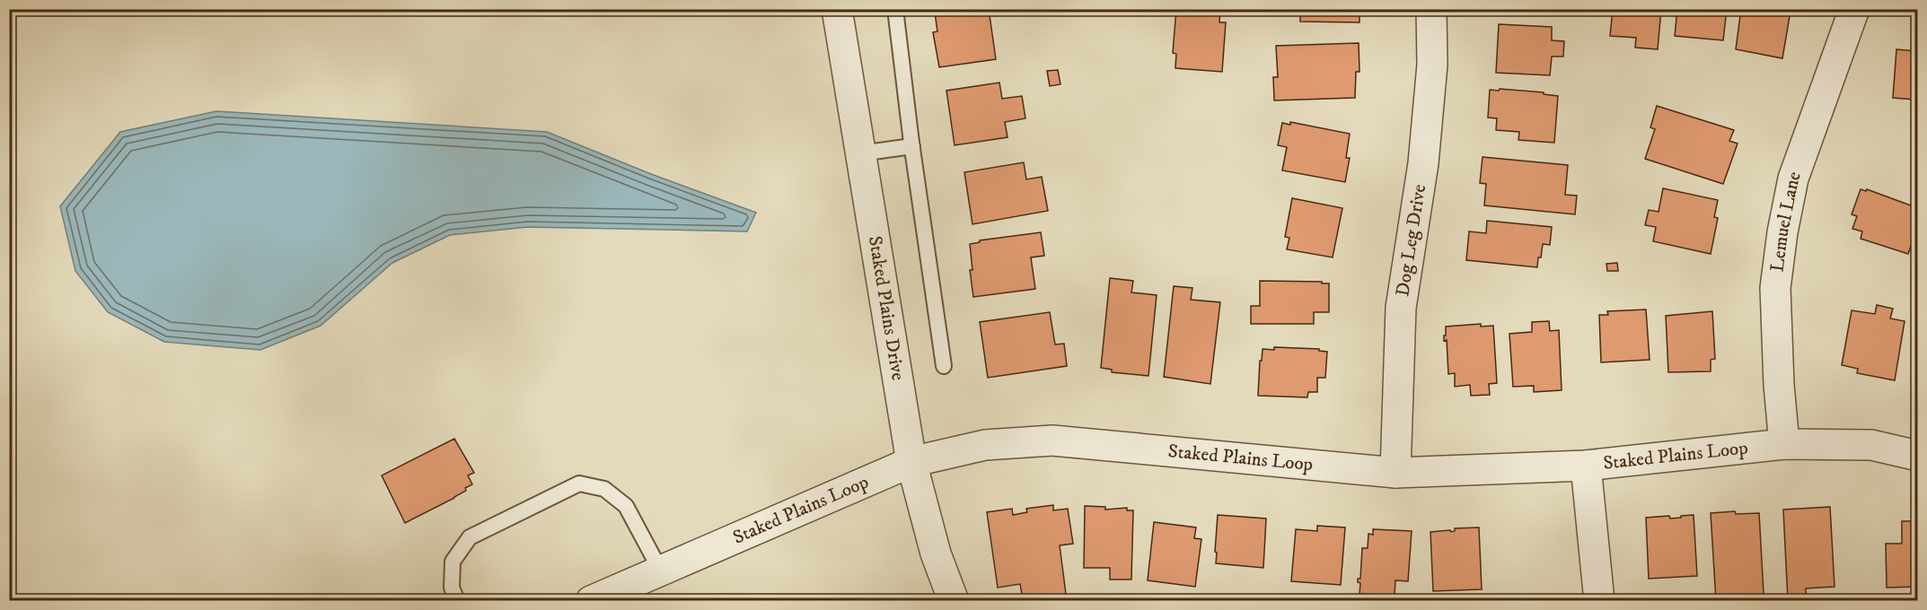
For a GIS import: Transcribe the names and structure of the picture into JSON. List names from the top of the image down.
{
  "streets": {
    "street": [
      "Lemuel Lane",
      "Dog Leg Drive",
      "Staked Plains Drive",
      "Staked Plains Loop"
    ]
  },
  "crossings": [
    ["Lemuel Lane", "Staked Plains Loop"],
    ["Dog Leg Drive", "Staked Plains Loop"],
    ["Staked Plains Drive", "Staked Plains Loop"]
  ]
}
